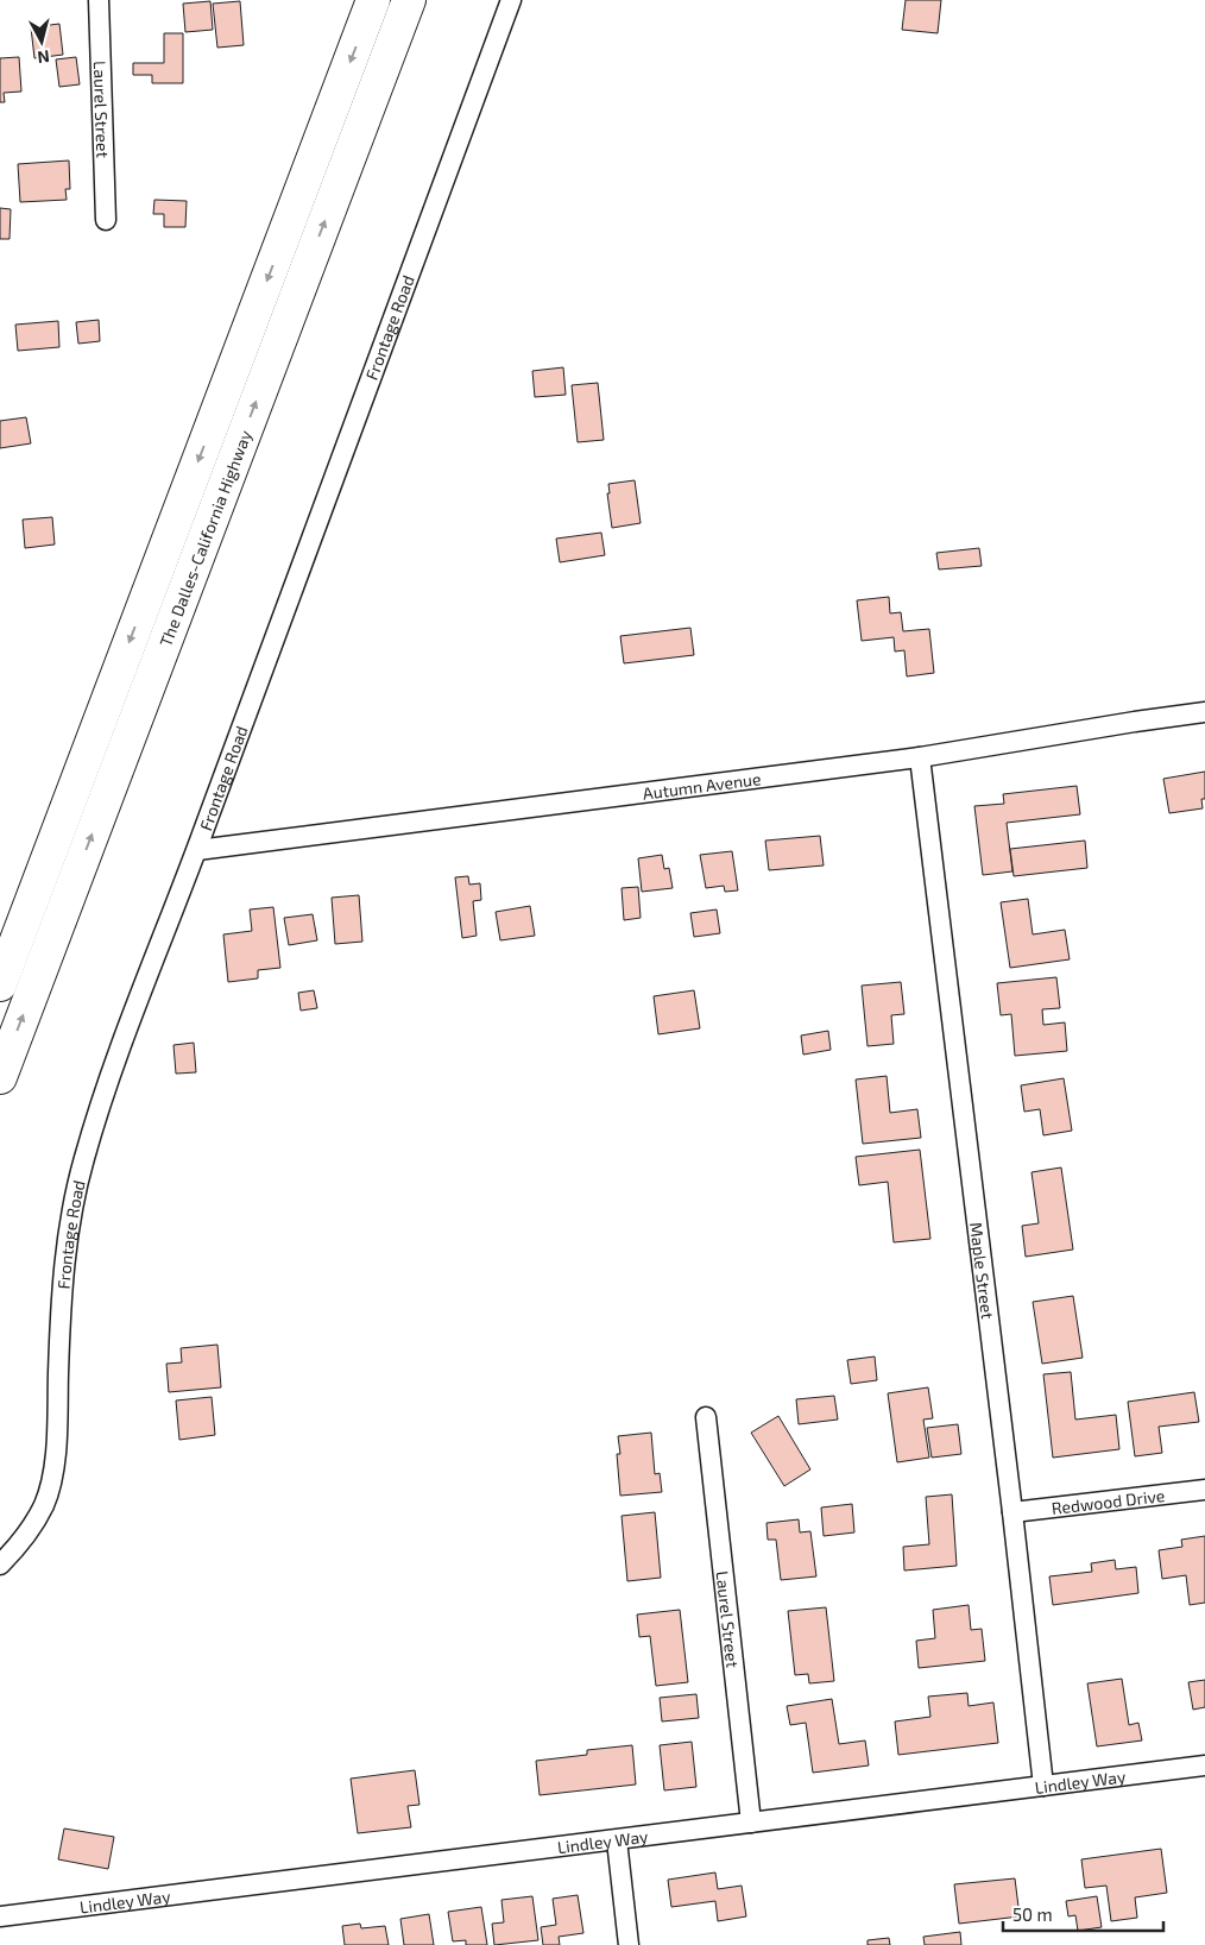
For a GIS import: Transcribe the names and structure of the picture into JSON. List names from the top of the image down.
{
  "streets": {
    "highway": ["The Dalles-California Highway"],
    "street": [
      "Laurel Street",
      "Frontage Road",
      "Autumn Avenue",
      "Maple Street",
      "Redwood Drive",
      "Lindley Way"
    ]
  },
  "crossings": [
    ["Laurel Street", "Lindley Way"],
    ["Frontage Road", "Autumn Avenue"],
    ["Autumn Avenue", "Maple Street"],
    ["Maple Street", "Redwood Drive"],
    ["Maple Street", "Lindley Way"]
  ],
  "scale_bar": "50 m",
  "north": "bottom"
}
